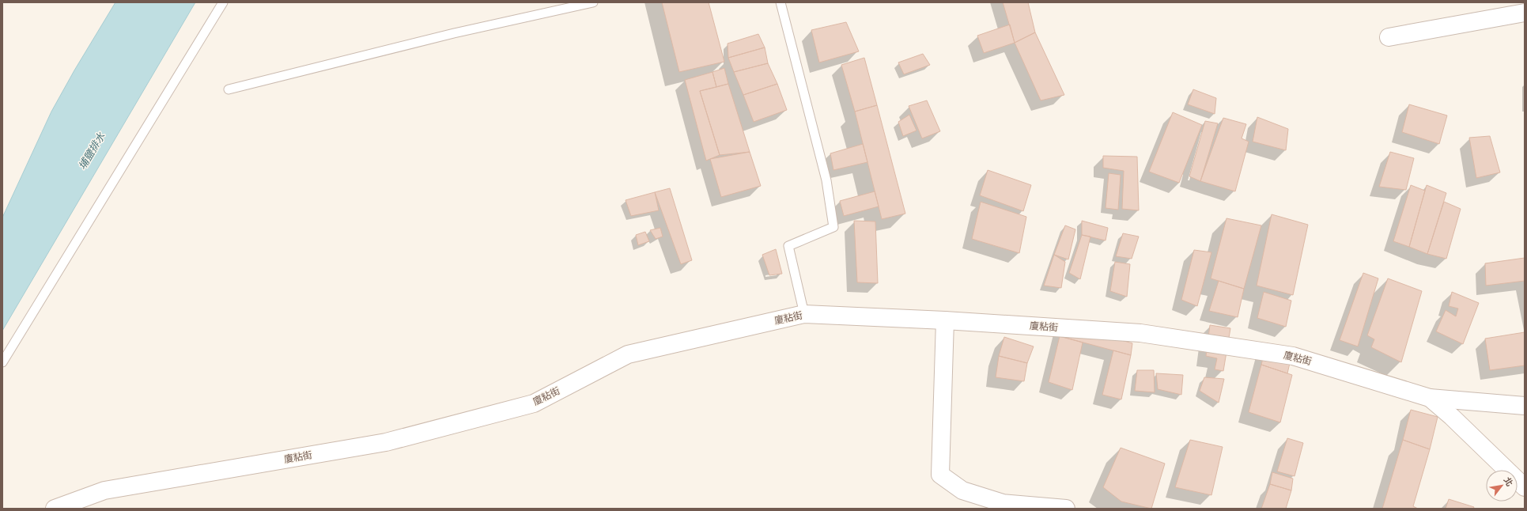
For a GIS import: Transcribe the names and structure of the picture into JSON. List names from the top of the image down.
{
  "streets": {
    "street": ["廈粘街"]
  },
  "water": ["埔鹽排水"],
  "north": "top right"
}
